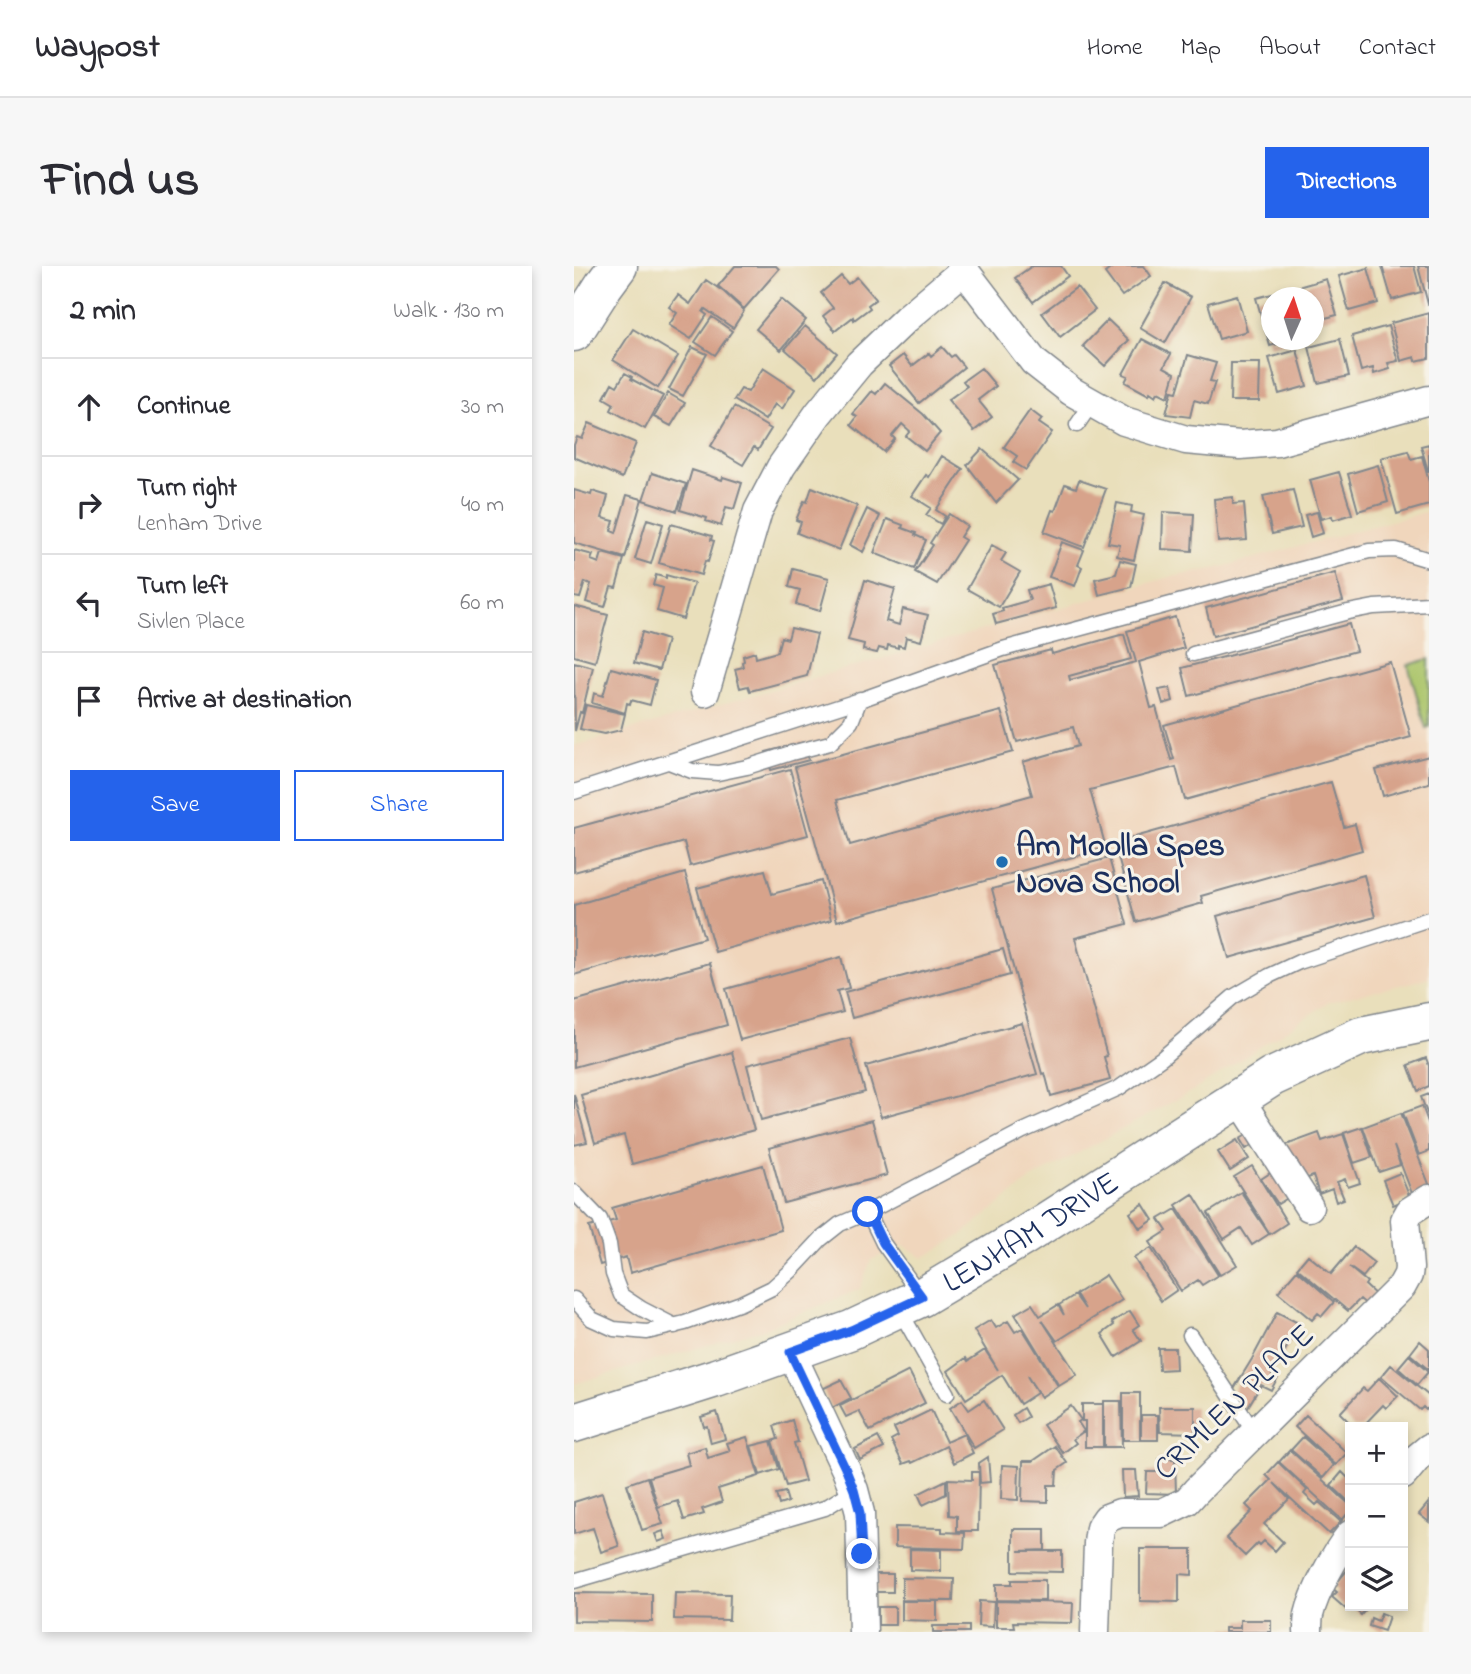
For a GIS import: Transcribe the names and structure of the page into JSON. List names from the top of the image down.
{
  "streets": {
    "street": ["LENHAM DRIVE", "CRIMLEN PLACE"]
  },
  "places": ["Am Moolla Spes Nova School"],
  "north": "top",
  "page": {
    "header": "Waypost",
    "nav": [
      "Home",
      "Map",
      "About",
      "Contact"
    ],
    "title": "Find us",
    "buttons": [
      "Directions",
      ["Save", "Share"]
    ],
    "heading": ["2 min", "Walk · 130 m"],
    "list": [
      ["Continue", "30 m"],
      ["Turn right", "Lenham Drive", "40 m"],
      ["Turn left", "Sivlen Place", "60 m"],
      "Arrive at destination"
    ],
    "map_buttons": ["+", "−"]
  }
}
